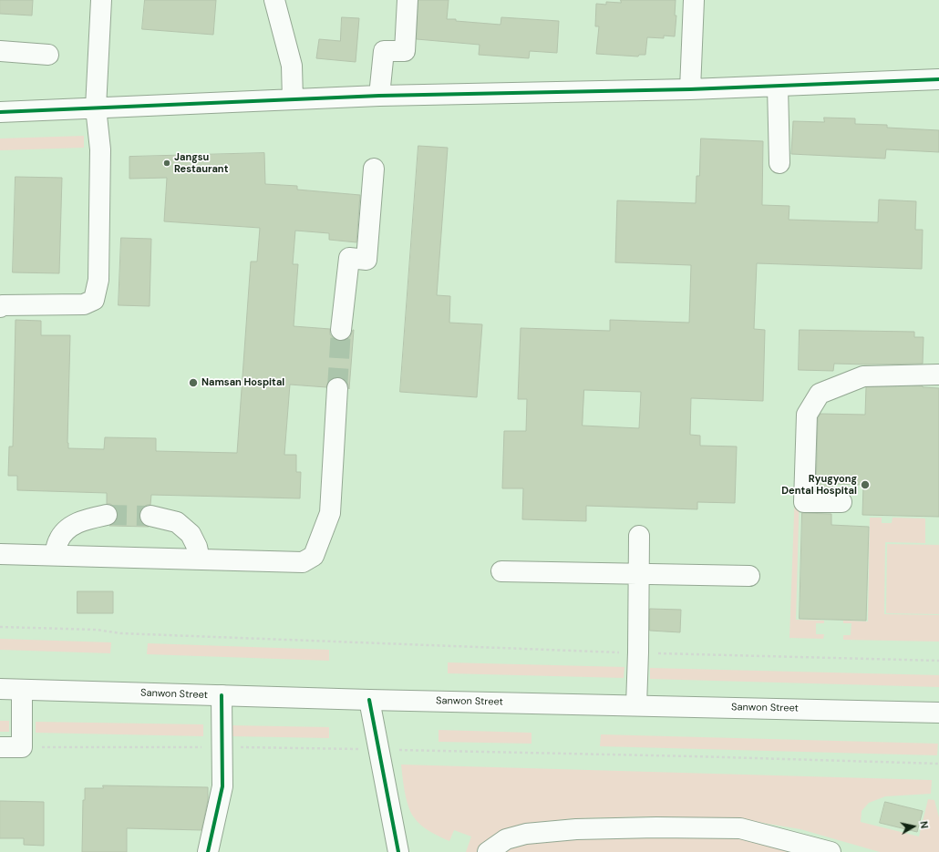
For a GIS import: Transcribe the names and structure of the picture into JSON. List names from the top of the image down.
{
  "streets": {
    "street": ["Sanwon Street"]
  },
  "places": ["Jangsu Restaurant", "Namsan Hospital", "Ryugyong Dental Hospital"],
  "north": "right"
}
